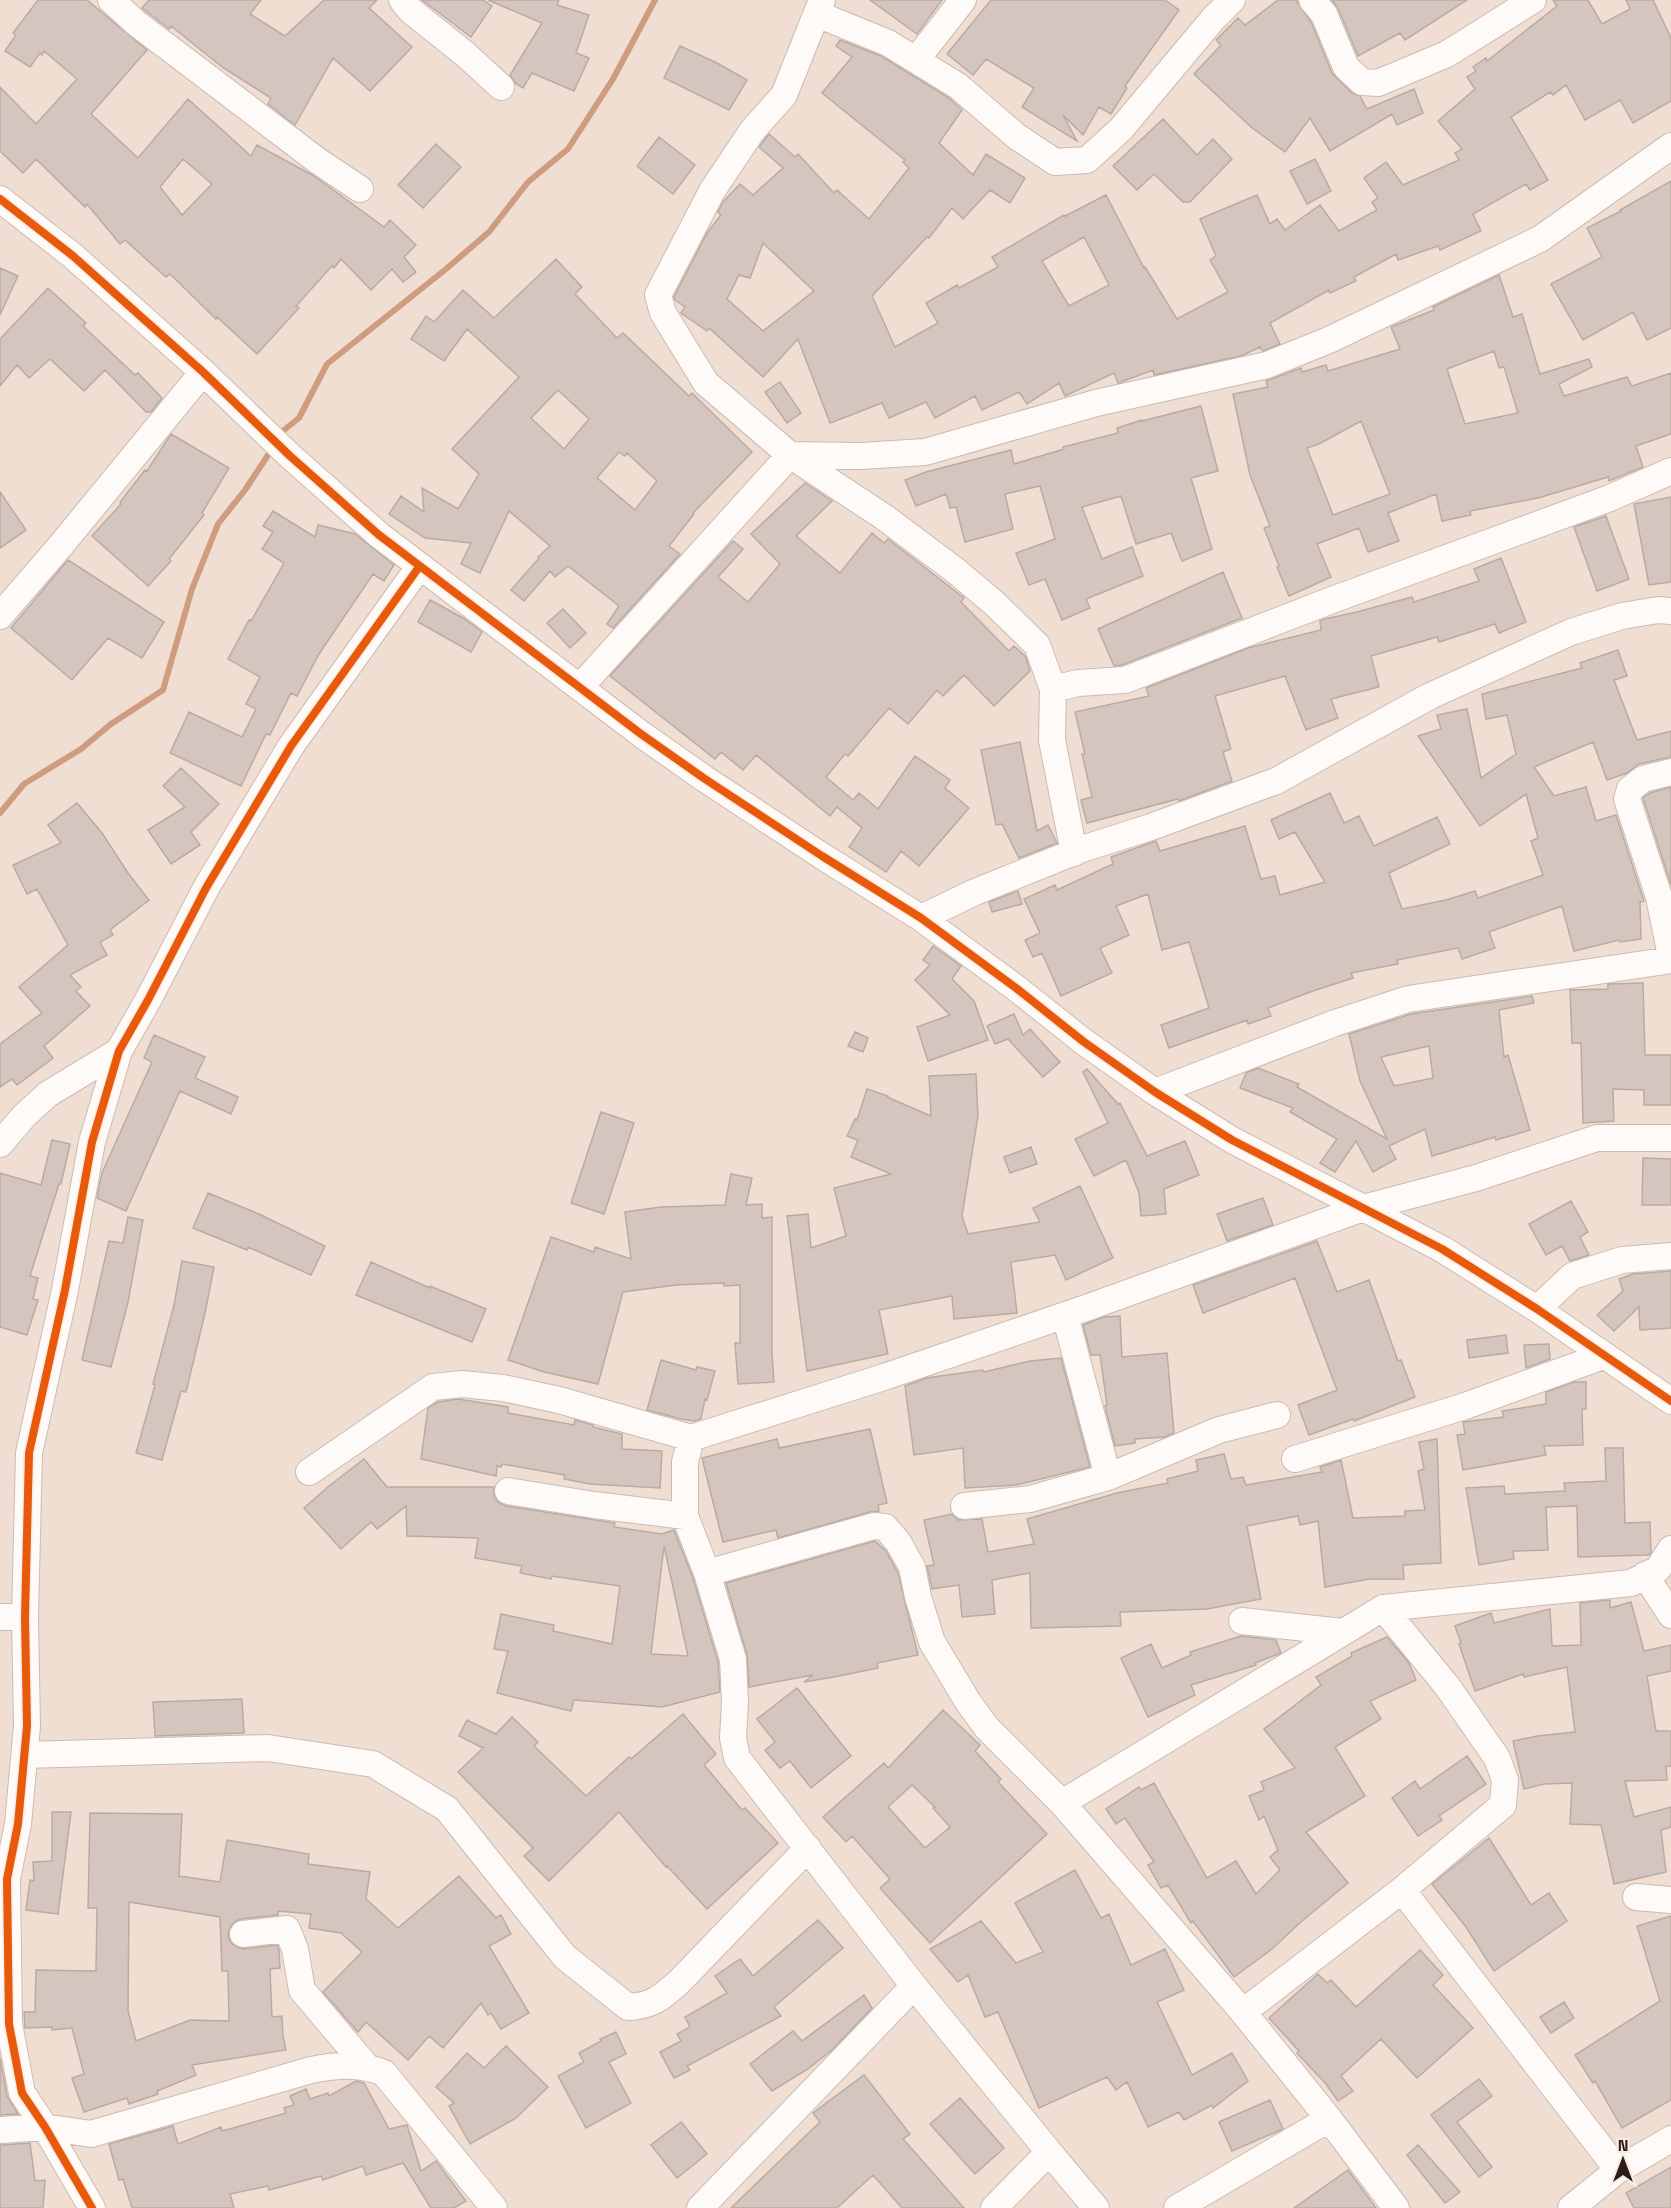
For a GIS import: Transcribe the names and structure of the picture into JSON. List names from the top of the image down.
{
  "north": "top"
}
